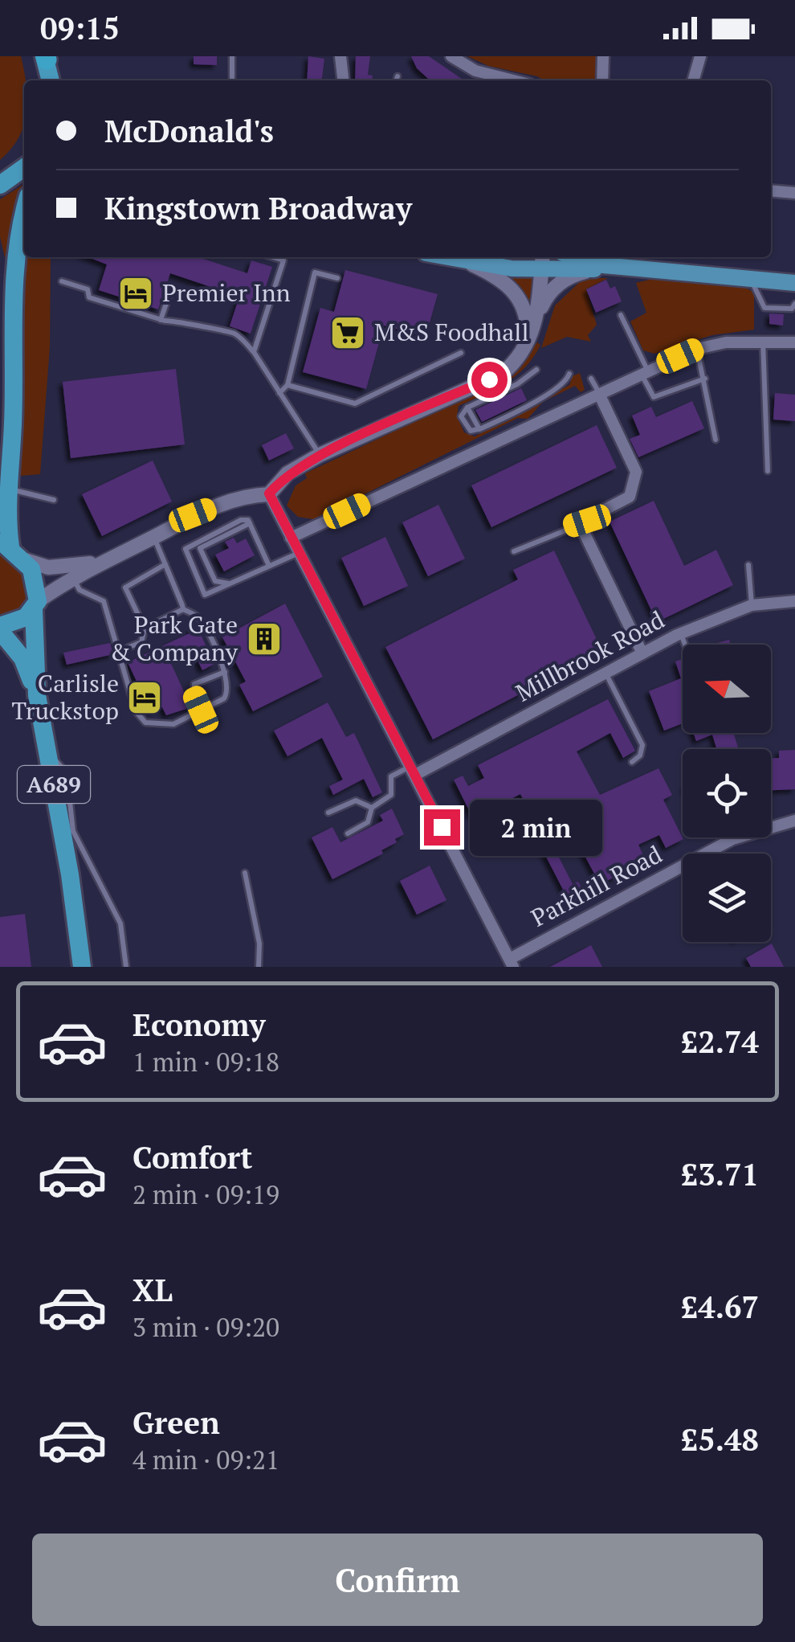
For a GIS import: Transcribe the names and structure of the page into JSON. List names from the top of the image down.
{
  "streets": {
    "highway": ["A689"],
    "street": ["Millbrook Road", "Parkhill Road"]
  },
  "places": {
    "hotel": ["Premier Inn", "Carlisle Truckstop"],
    "supermarket": ["M&S Foodhall"],
    "building": ["Park Gate & Company"]
  },
  "north": "left",
  "page": {
    "status": "09:15",
    "banner": ["McDonald's", "Kingstown Broadway"],
    "bubble": "2 min",
    "list": [
      {
        "name": "Economy",
        "note": "1 min · 09:18",
        "value": "£2.74"
      },
      {
        "name": "Comfort",
        "note": "2 min · 09:19",
        "value": "£3.71"
      },
      {
        "name": "XL",
        "note": "3 min · 09:20",
        "value": "£4.67"
      },
      {
        "name": "Green",
        "note": "4 min · 09:21",
        "value": "£5.48"
      }
    ],
    "buttons": "Confirm"
  }
}
